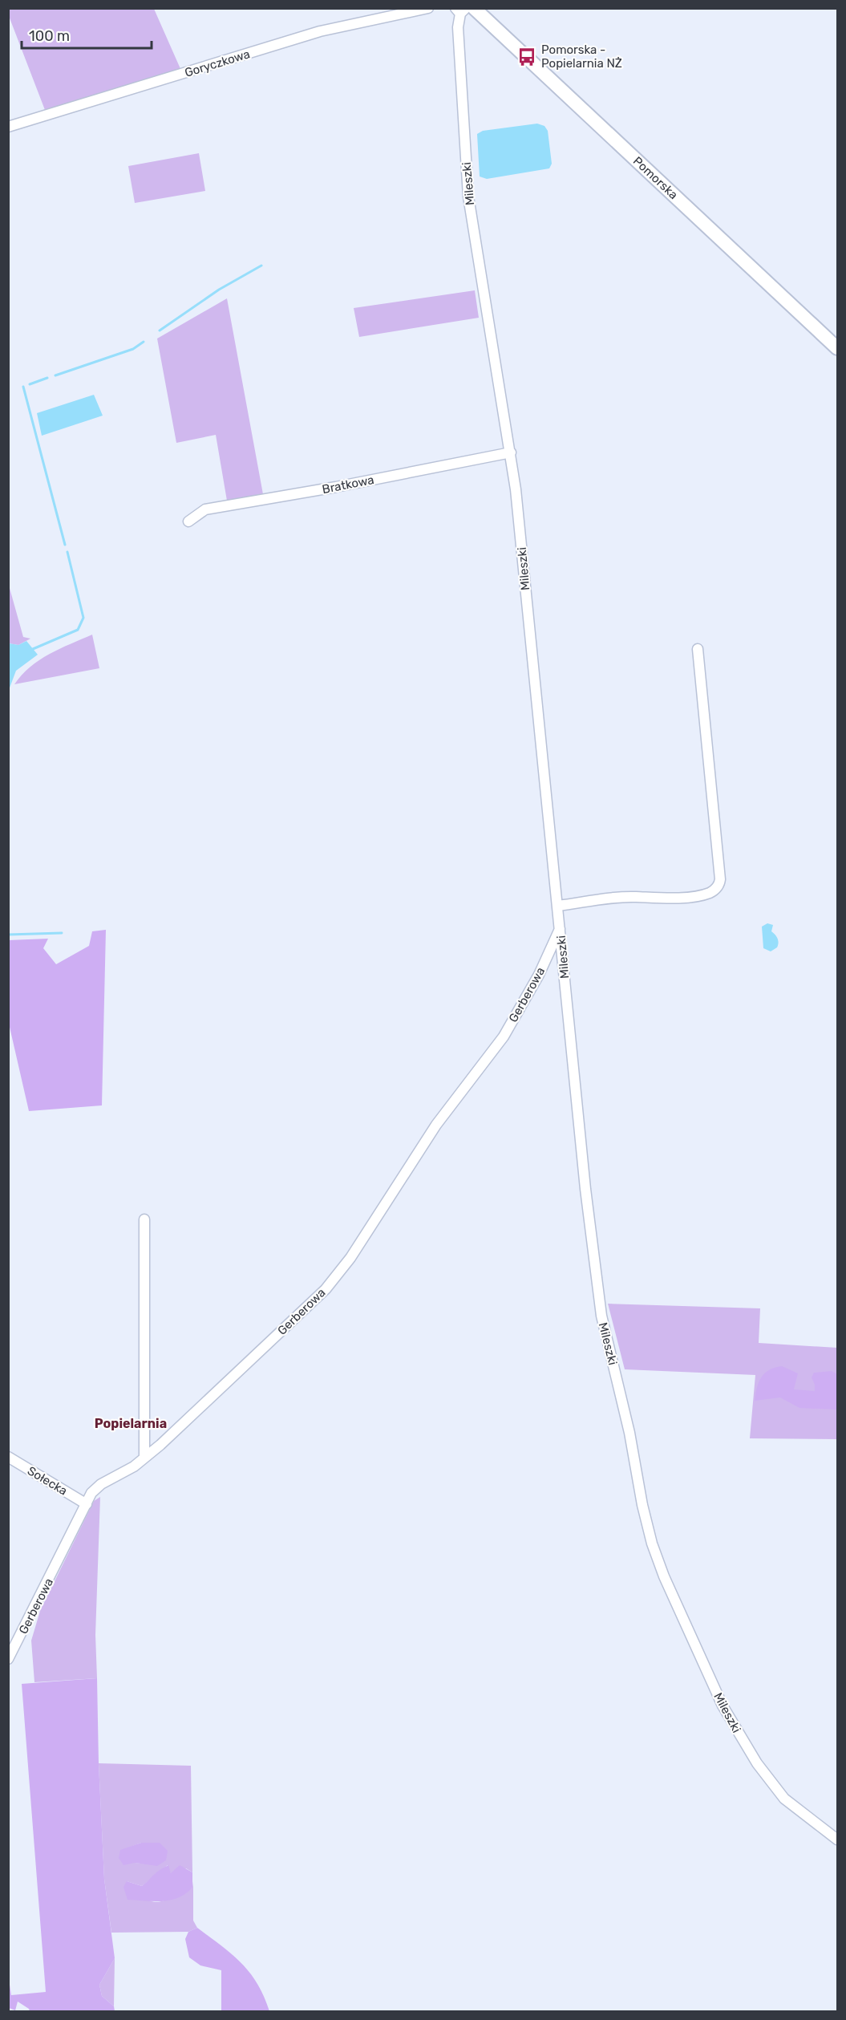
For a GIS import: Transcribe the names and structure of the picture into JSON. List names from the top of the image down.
{
  "streets": {
    "street": [
      "Goryczkowa",
      "Pomorska",
      "Mileszki",
      "Bratkowa",
      "Gerberowa",
      "Sołecka"
    ]
  },
  "crossings": [
    ["Mileszki", "Bratkowa"],
    ["Mileszki", "Gerberowa"],
    ["Gerberowa", "Sołecka"]
  ],
  "districts": ["Popielarnia"],
  "places": {
    "bus stop": ["Pomorska - Popielarnia NŻ"]
  },
  "scale_bar": "100 m"
}
